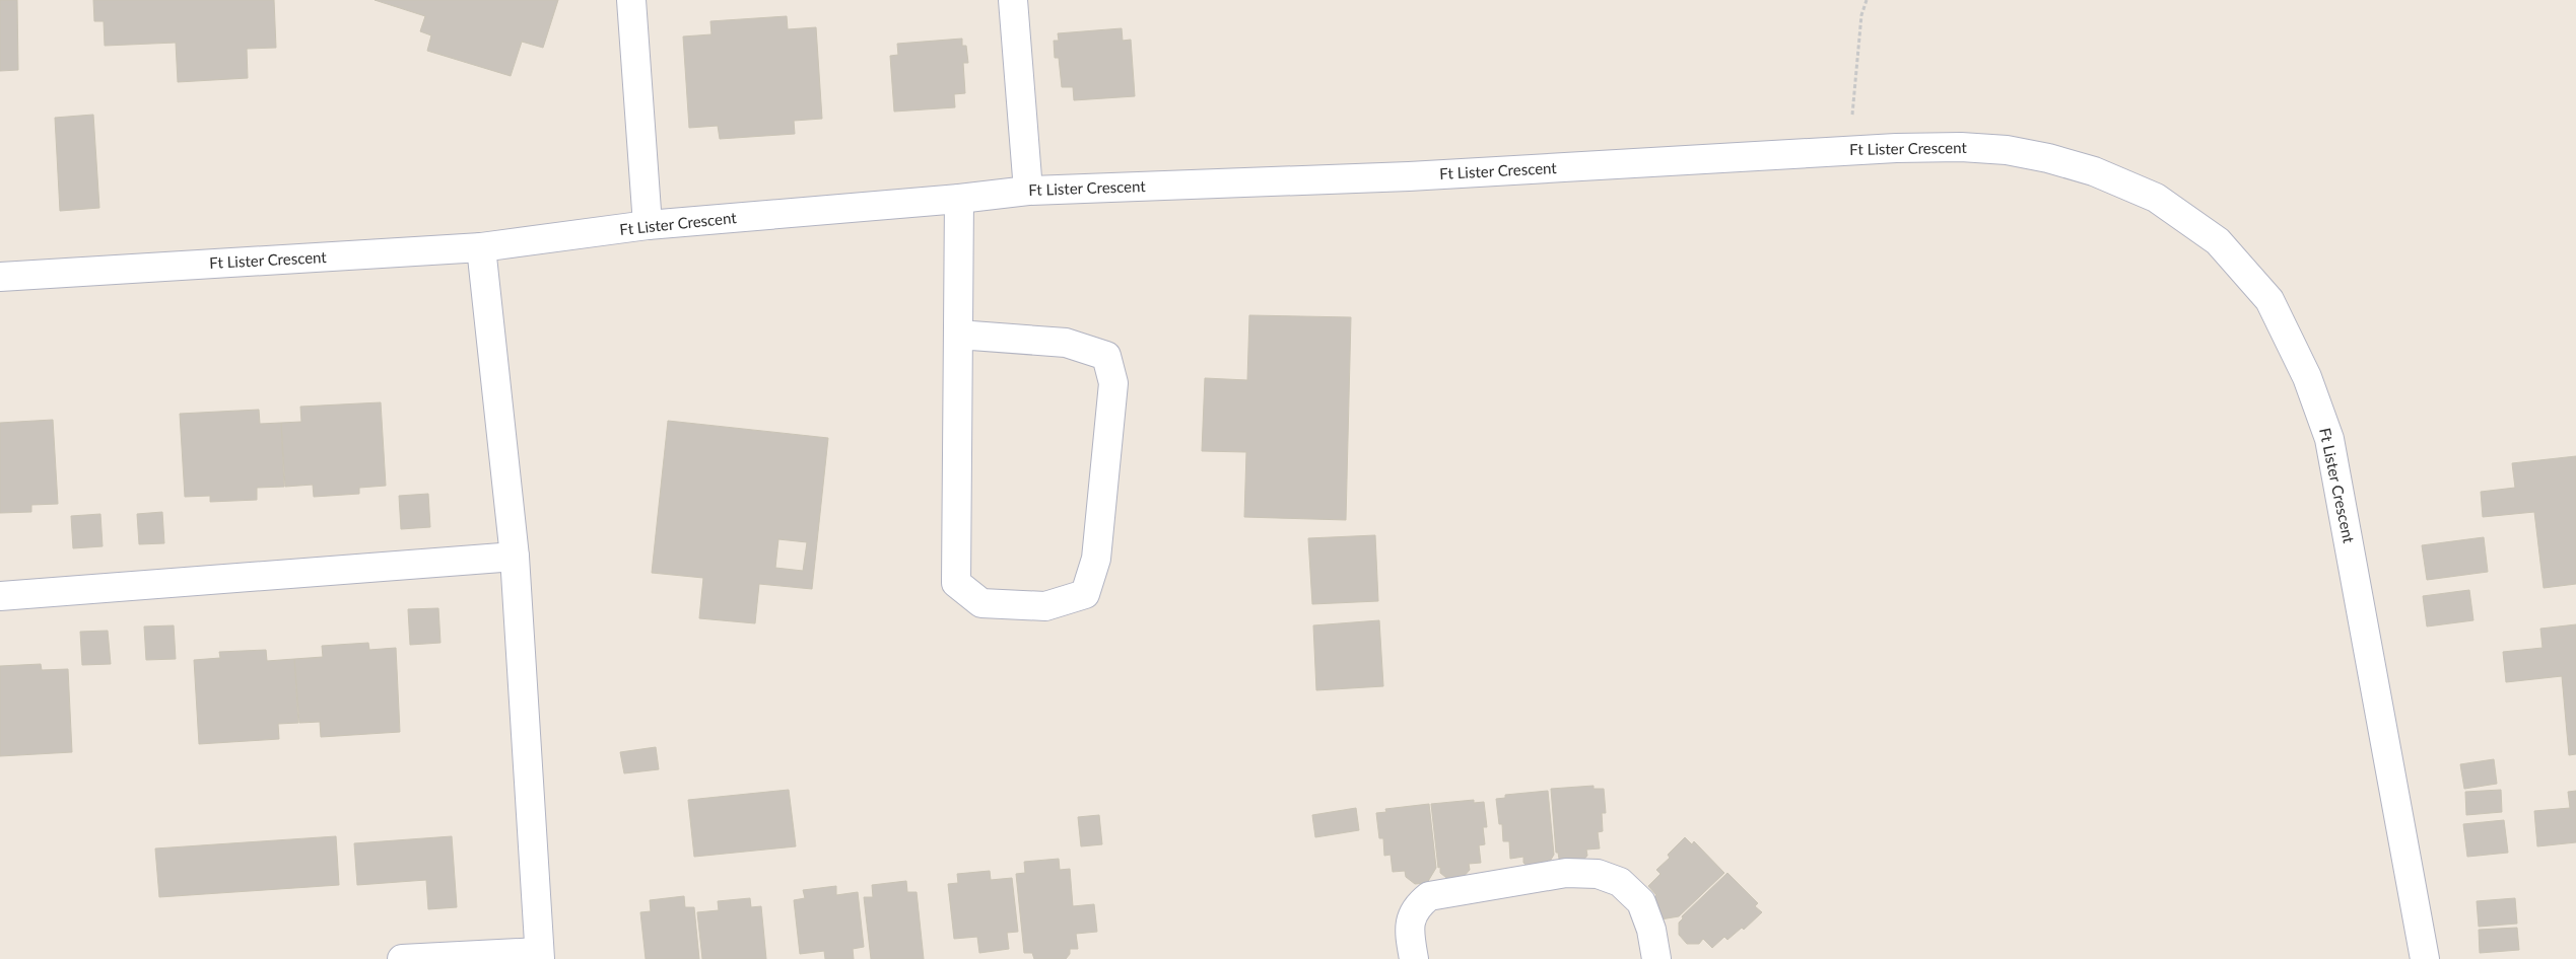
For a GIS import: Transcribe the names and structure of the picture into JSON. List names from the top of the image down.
{
  "streets": {
    "street": ["Ft Lister Crescent"]
  }
}
